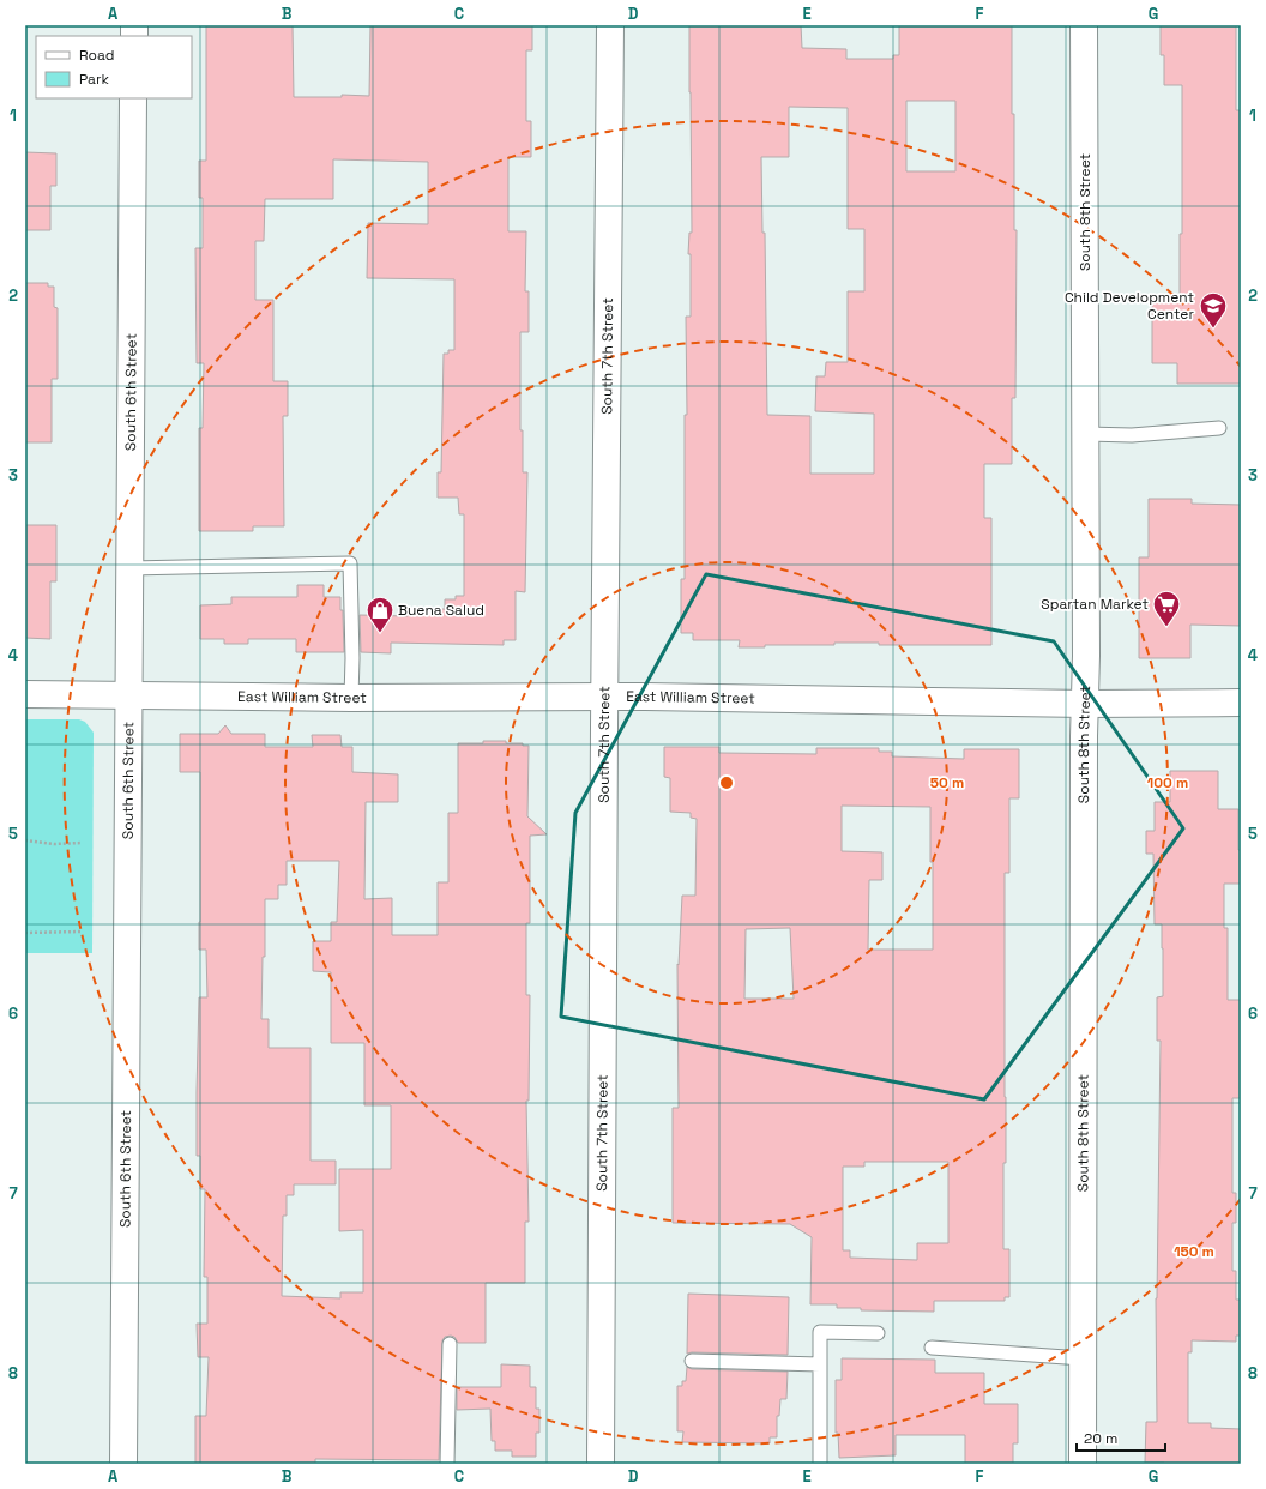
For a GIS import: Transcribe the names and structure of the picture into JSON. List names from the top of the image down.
{
  "streets": {
    "street": [
      "South 8th Street",
      "South 7th Street",
      "South 6th Street",
      "East William Street"
    ]
  },
  "crossings": [
    ["South 8th Street", "East William Street"],
    ["South 7th Street", "East William Street"],
    ["South 6th Street", "East William Street"]
  ],
  "places": {
    "school or university": ["Child Development Center"],
    "supermarket": ["Spartan Market"],
    "shop": ["Buena Salud"]
  },
  "legend": ["Road", "Park"],
  "scale_bar": "20 m",
  "grid": {
    "columns": [
      "A",
      "B",
      "C",
      "D",
      "E",
      "F",
      "G"
    ],
    "rows": [
      "1",
      "2",
      "3",
      "4",
      "5",
      "6",
      "7",
      "8"
    ]
  },
  "rings": ["50 m", "100 m", "150 m"]
}
